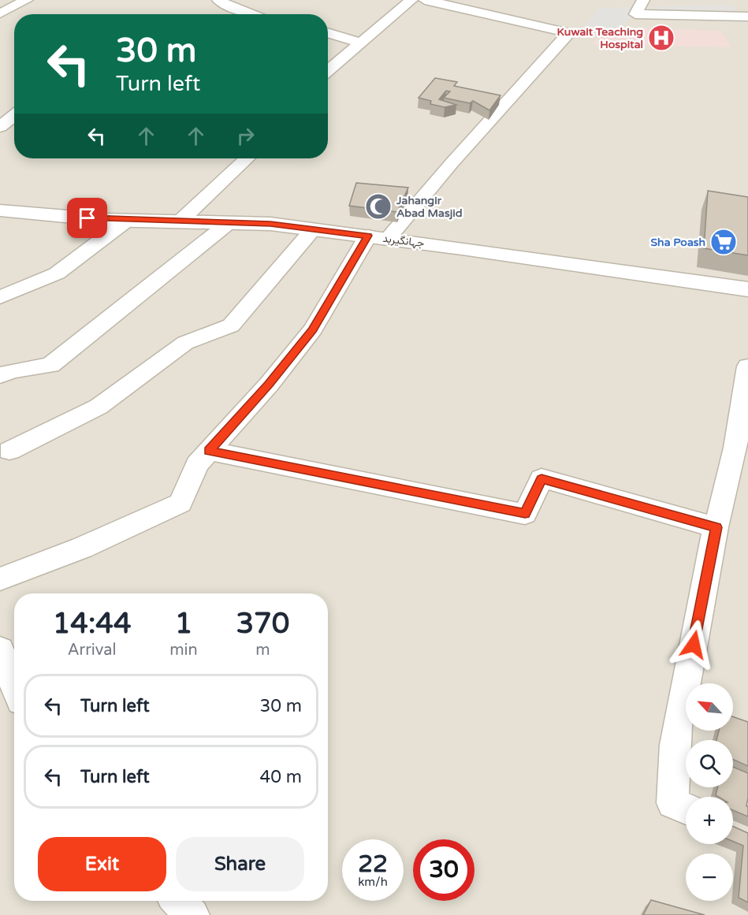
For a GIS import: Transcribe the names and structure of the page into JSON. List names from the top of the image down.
{
  "streets": {
    "street": ["جہانگیربد"]
  },
  "places": {
    "hospital": ["Kuwait Teaching Hospital"],
    "mosque": ["Jahangir Abad Masjid"],
    "supermarket": ["Sha Poash"]
  },
  "north": "top left",
  "page": {
    "turn": ["30 m", "Turn left"],
    "eta": [
      "14:44",
      "Arrival",
      "1",
      "min",
      "370",
      "m"
    ],
    "list": [
      {
        "name": "Turn left",
        "value": "30 m"
      },
      {
        "name": "Turn left",
        "value": "40 m"
      }
    ],
    "map_buttons": ["+", "−"],
    "buttons": ["Exit", "Share"],
    "speed": "22 km/h",
    "limit": "30"
  }
}
